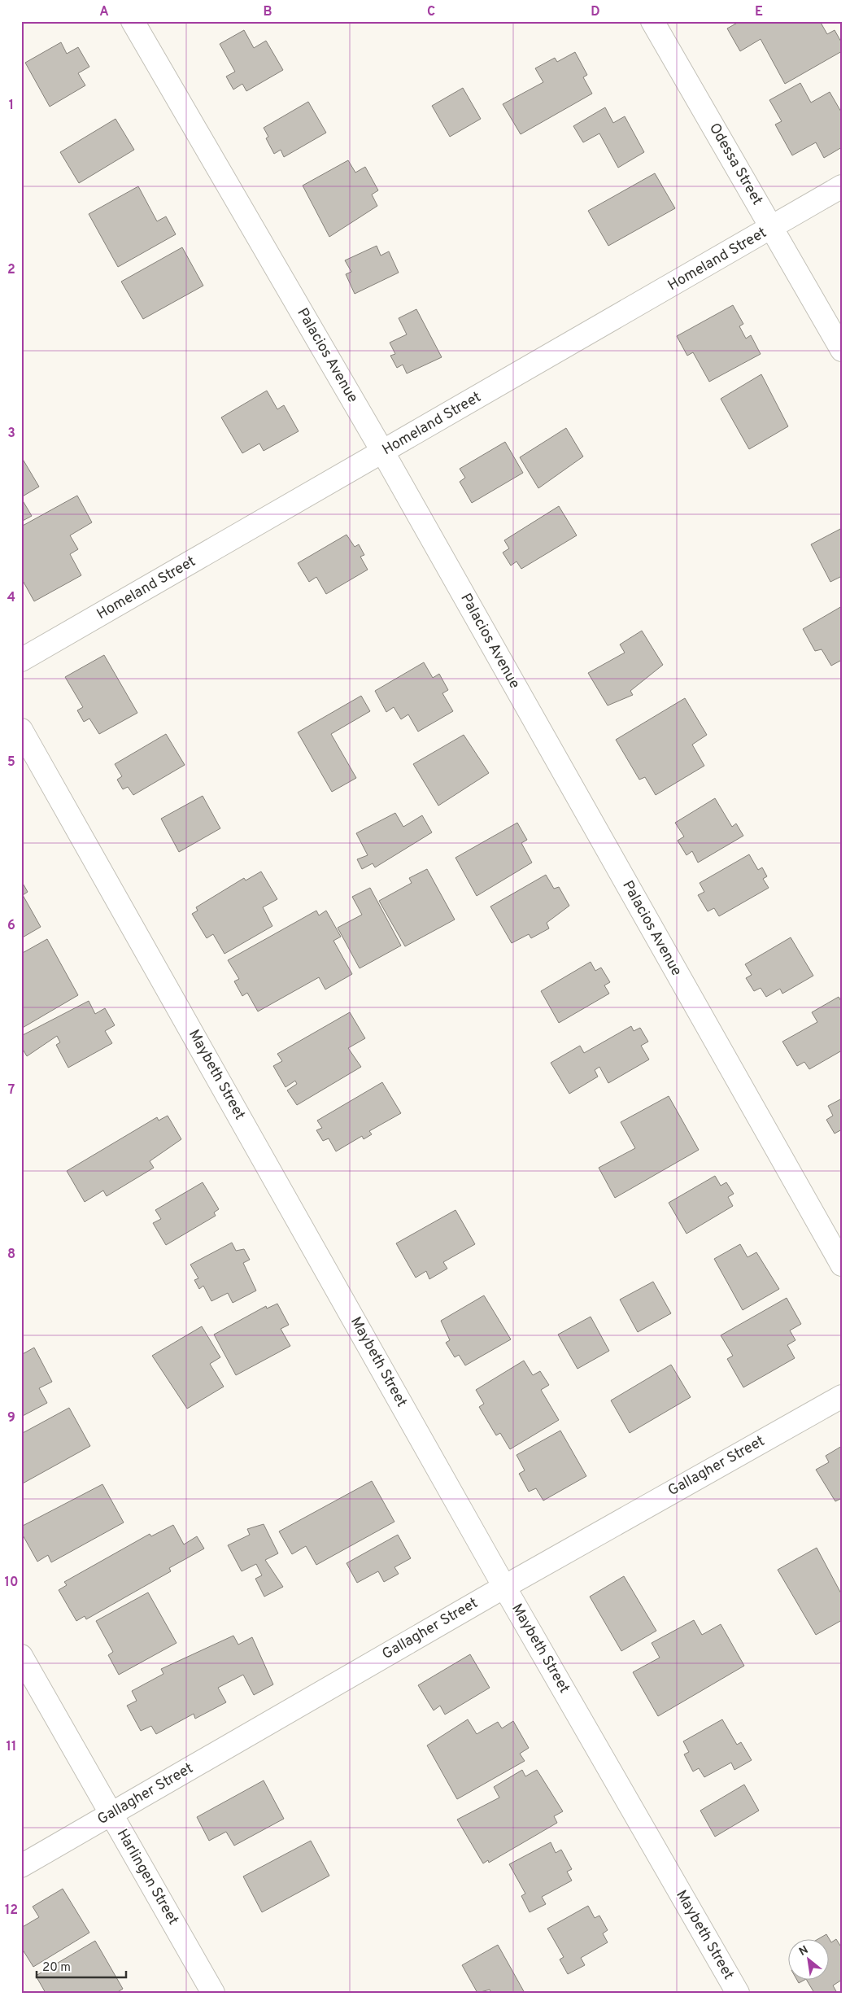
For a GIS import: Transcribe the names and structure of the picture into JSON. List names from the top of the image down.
{
  "streets": {
    "street": [
      "Odessa Street",
      "Homeland Street",
      "Palacios Avenue",
      "Maybeth Street",
      "Gallagher Street",
      "Harlingen Street"
    ]
  },
  "crossings": [
    ["Odessa Street", "Homeland Street"],
    ["Homeland Street", "Palacios Avenue"],
    ["Maybeth Street", "Gallagher Street"],
    ["Gallagher Street", "Harlingen Street"]
  ],
  "scale_bar": "20 m",
  "north": "top left",
  "grid": {
    "columns": [
      "A",
      "B",
      "C",
      "D",
      "E"
    ],
    "rows": [
      "1",
      "2",
      "3",
      "4",
      "5",
      "6",
      "7",
      "8",
      "9",
      "10",
      "11",
      "12"
    ]
  }
}
